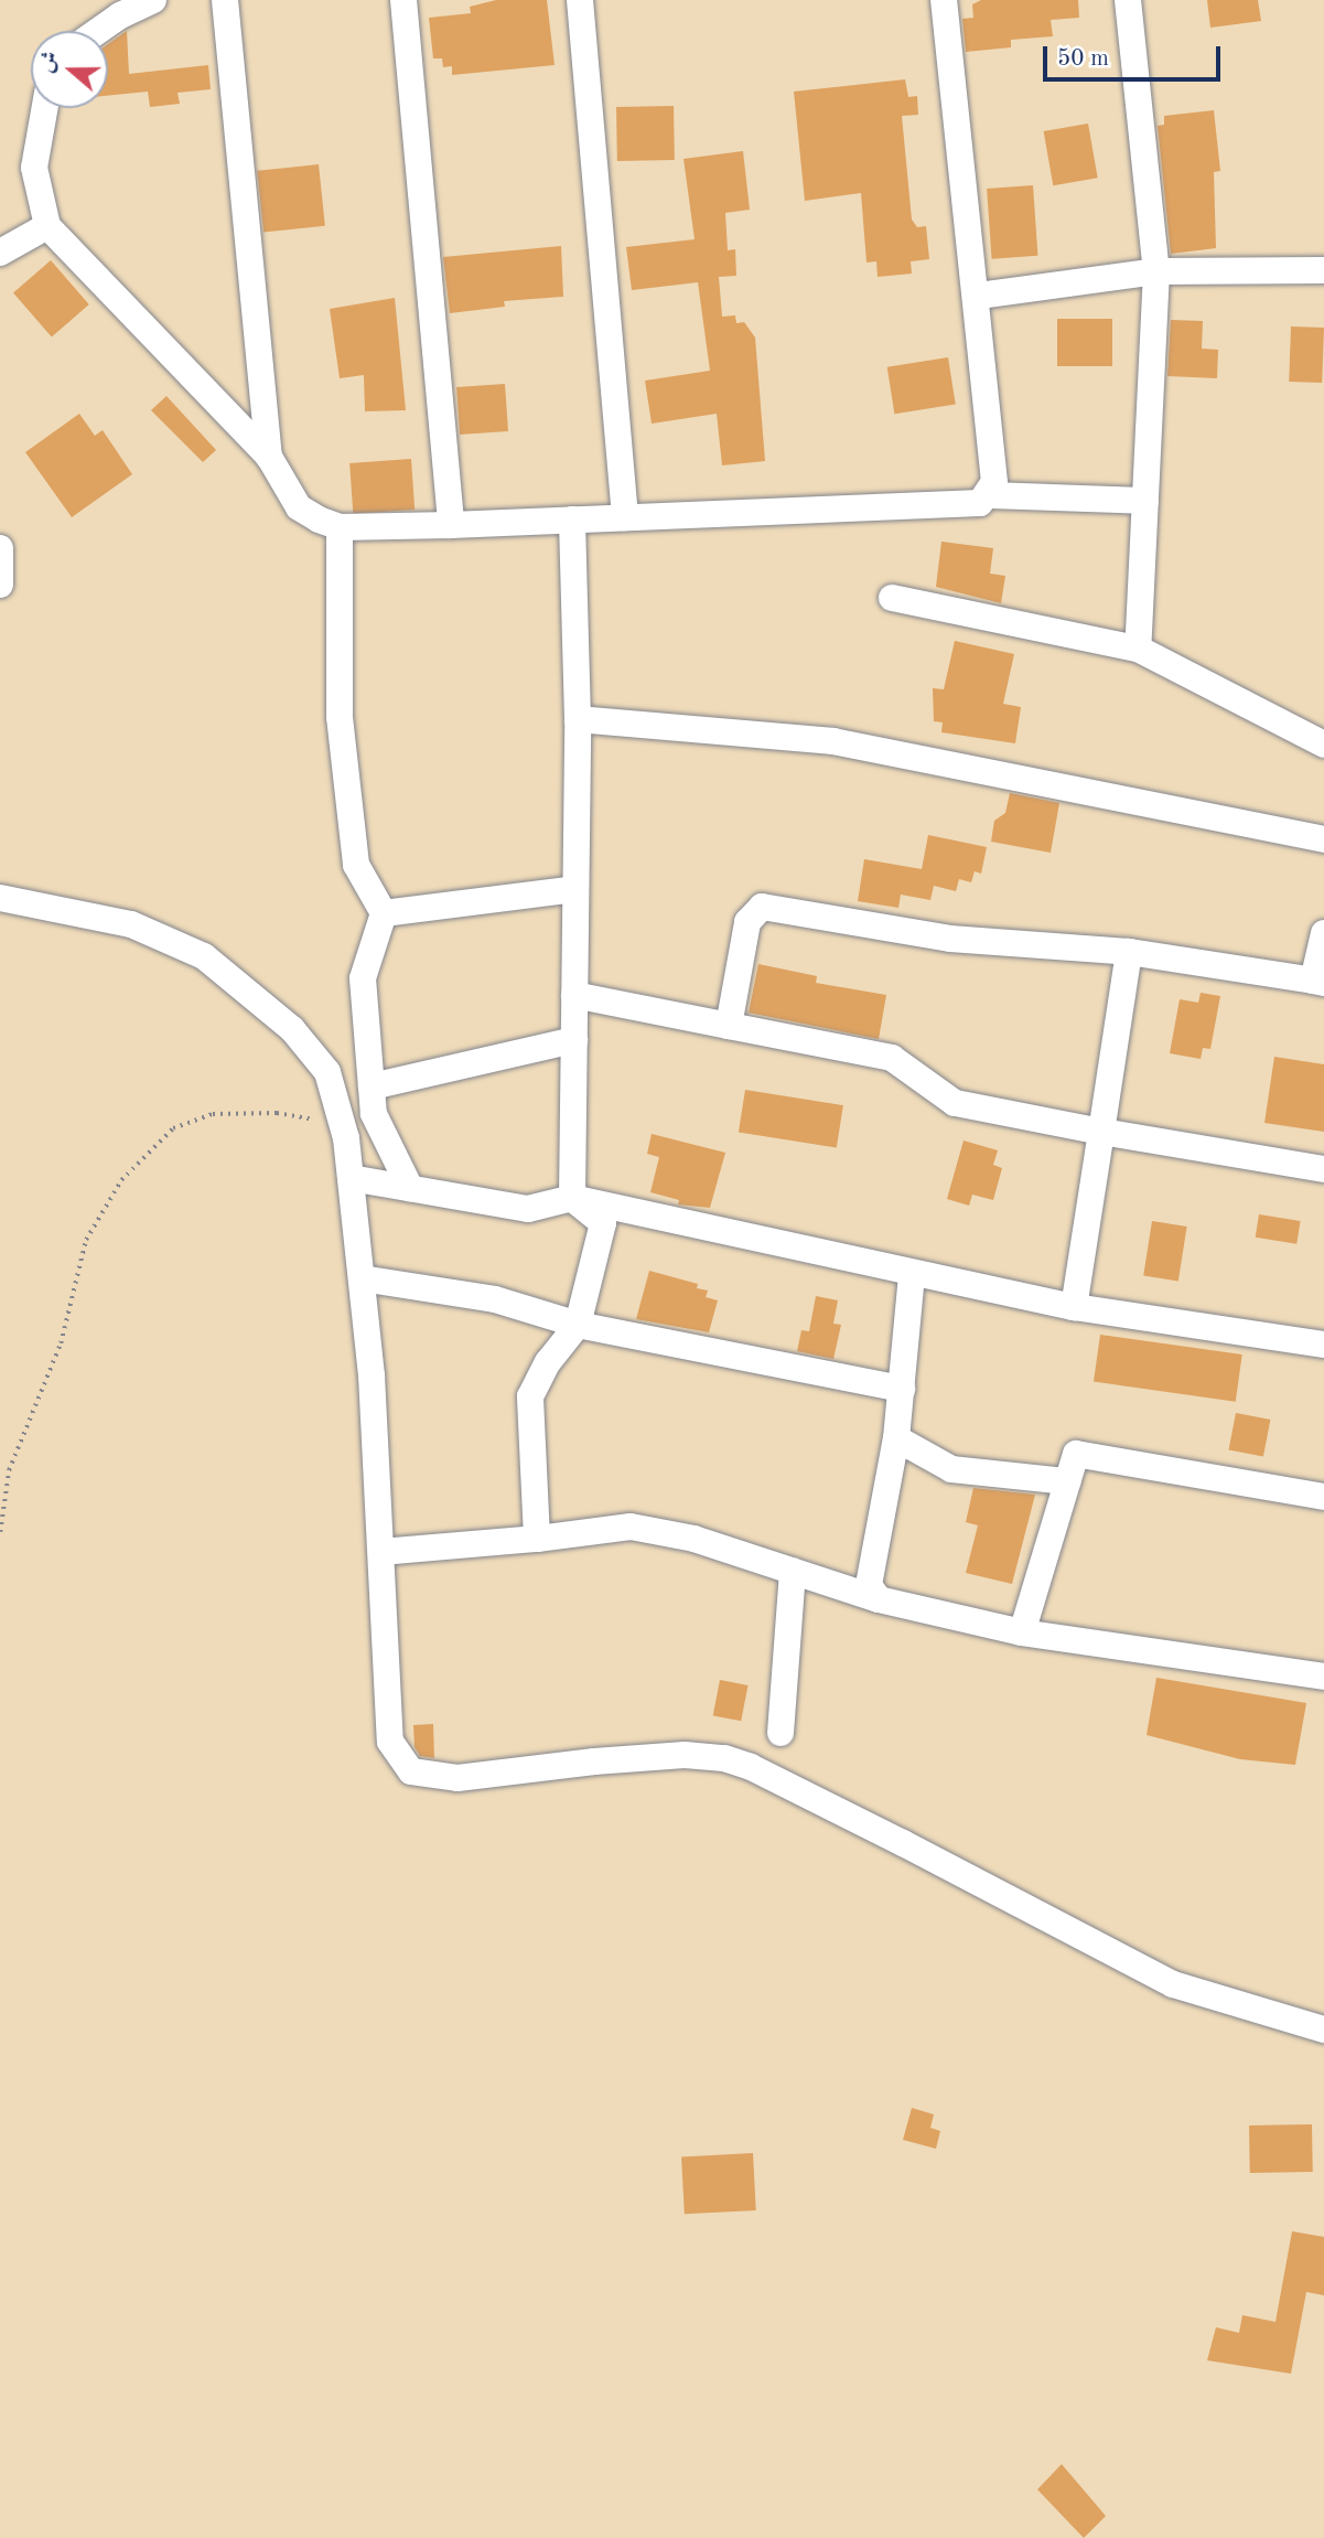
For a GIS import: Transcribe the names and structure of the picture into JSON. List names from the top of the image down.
{
  "scale_bar": "50 m",
  "north": "left"
}
